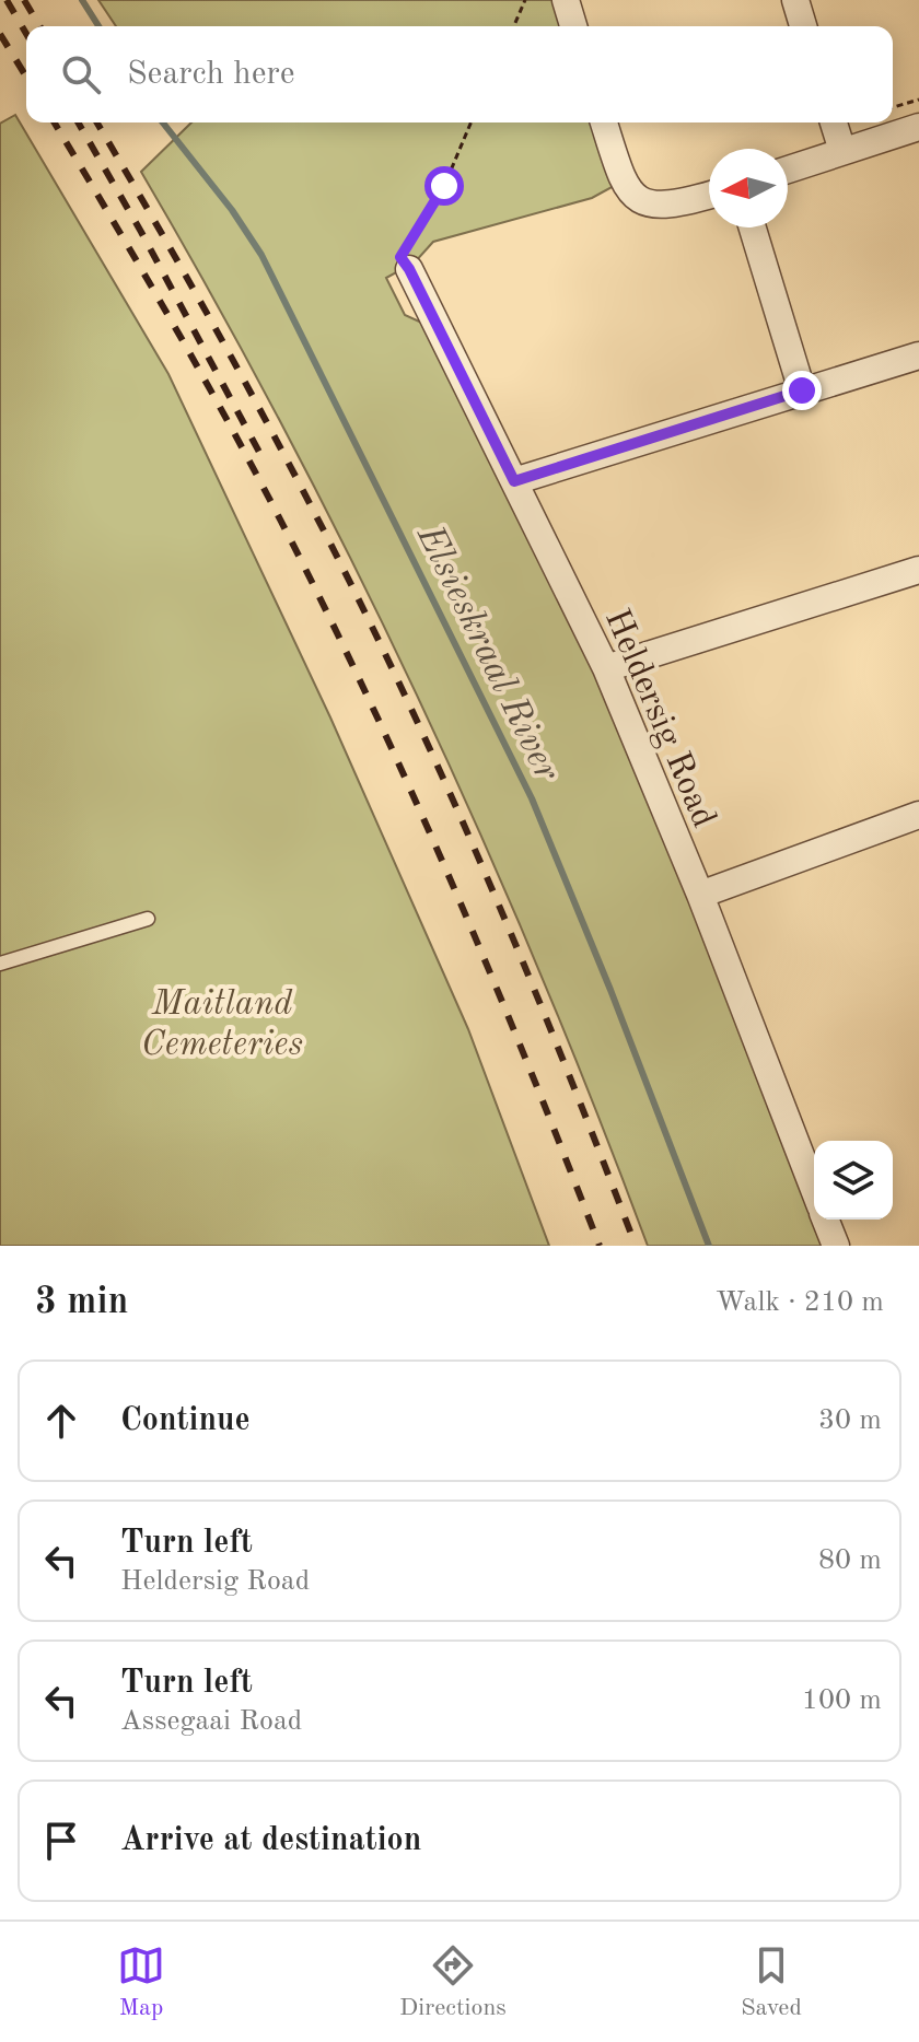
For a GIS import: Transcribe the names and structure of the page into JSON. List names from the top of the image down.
{
  "streets": {
    "street": ["Heldersig Road"]
  },
  "water": ["Elsieskraal River"],
  "parks": ["Maitland Cemeteries"],
  "north": "left",
  "page": {
    "search": "Search here",
    "heading": ["3 min", "Walk · 210 m"],
    "list": [
      ["Continue", "30 m"],
      ["Turn left", "Heldersig Road", "80 m"],
      ["Turn left", "Assegaai Road", "100 m"],
      "Arrive at destination"
    ],
    "nav": ["Map", "Directions", "Saved"]
  }
}
